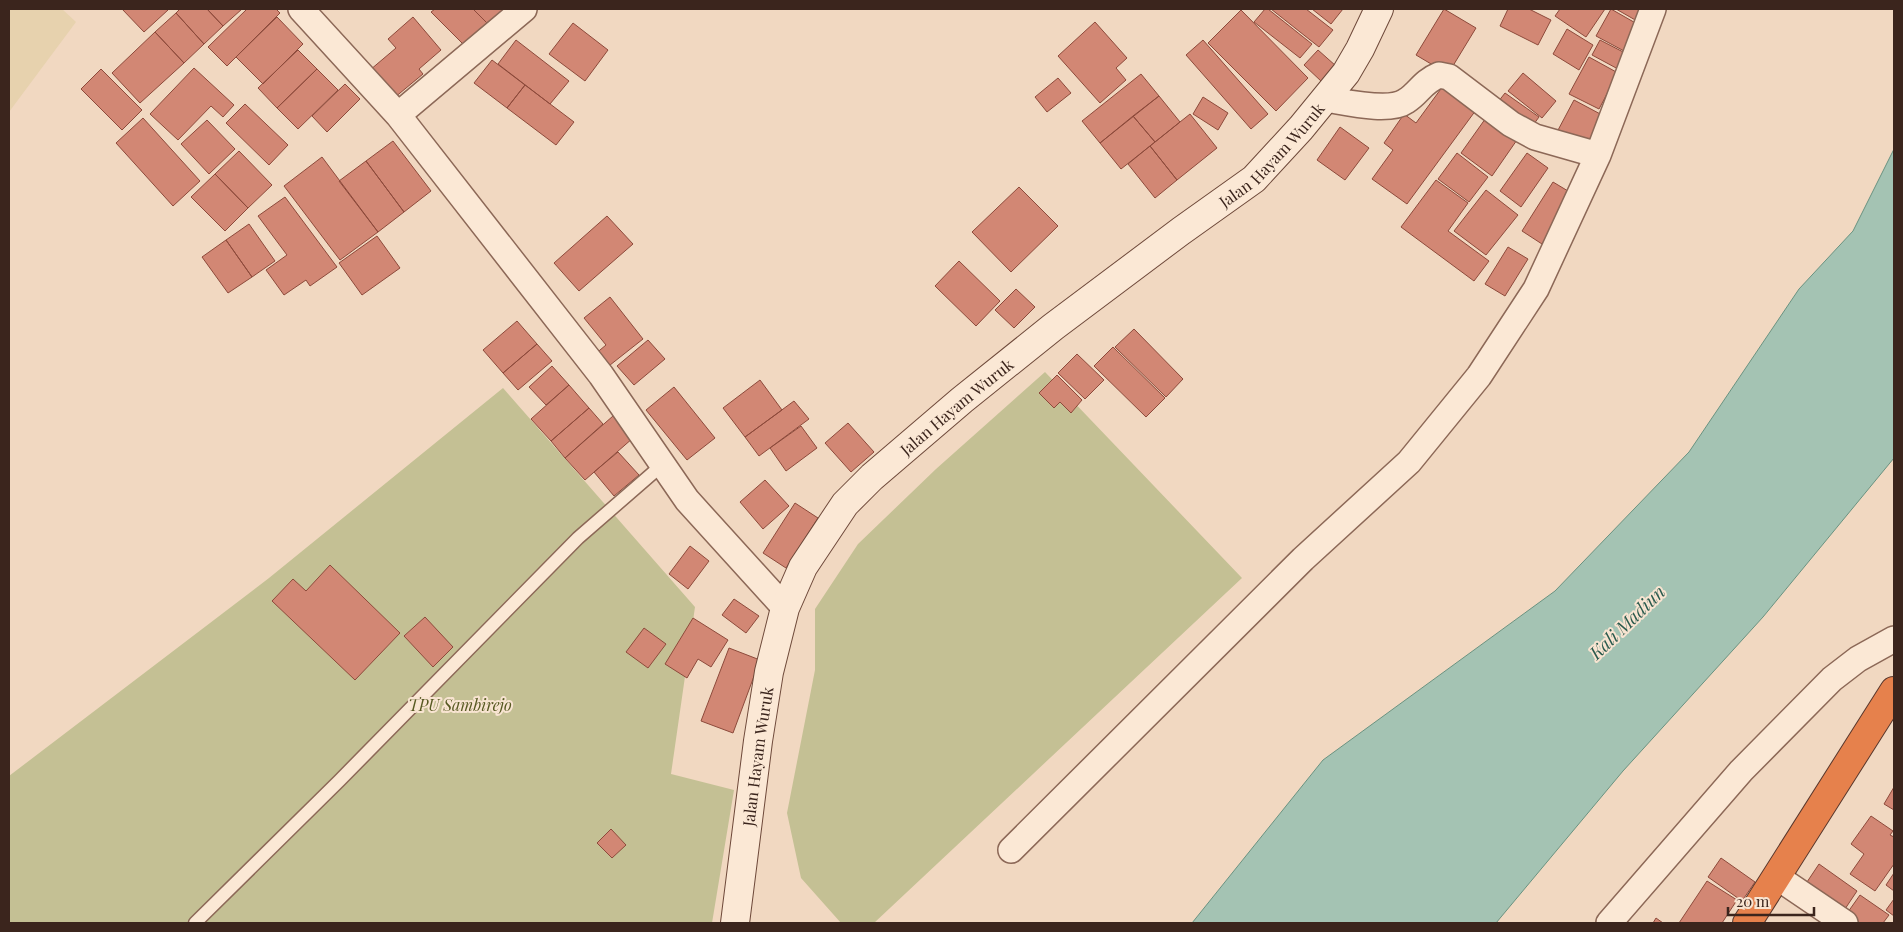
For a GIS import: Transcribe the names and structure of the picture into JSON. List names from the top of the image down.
{
  "streets": {
    "main road": ["Jalan Hayam Wuruk"]
  },
  "water": ["Kali Madiun"],
  "parks": ["TPU Sambirejo"],
  "scale_bar": "20 m"
}
